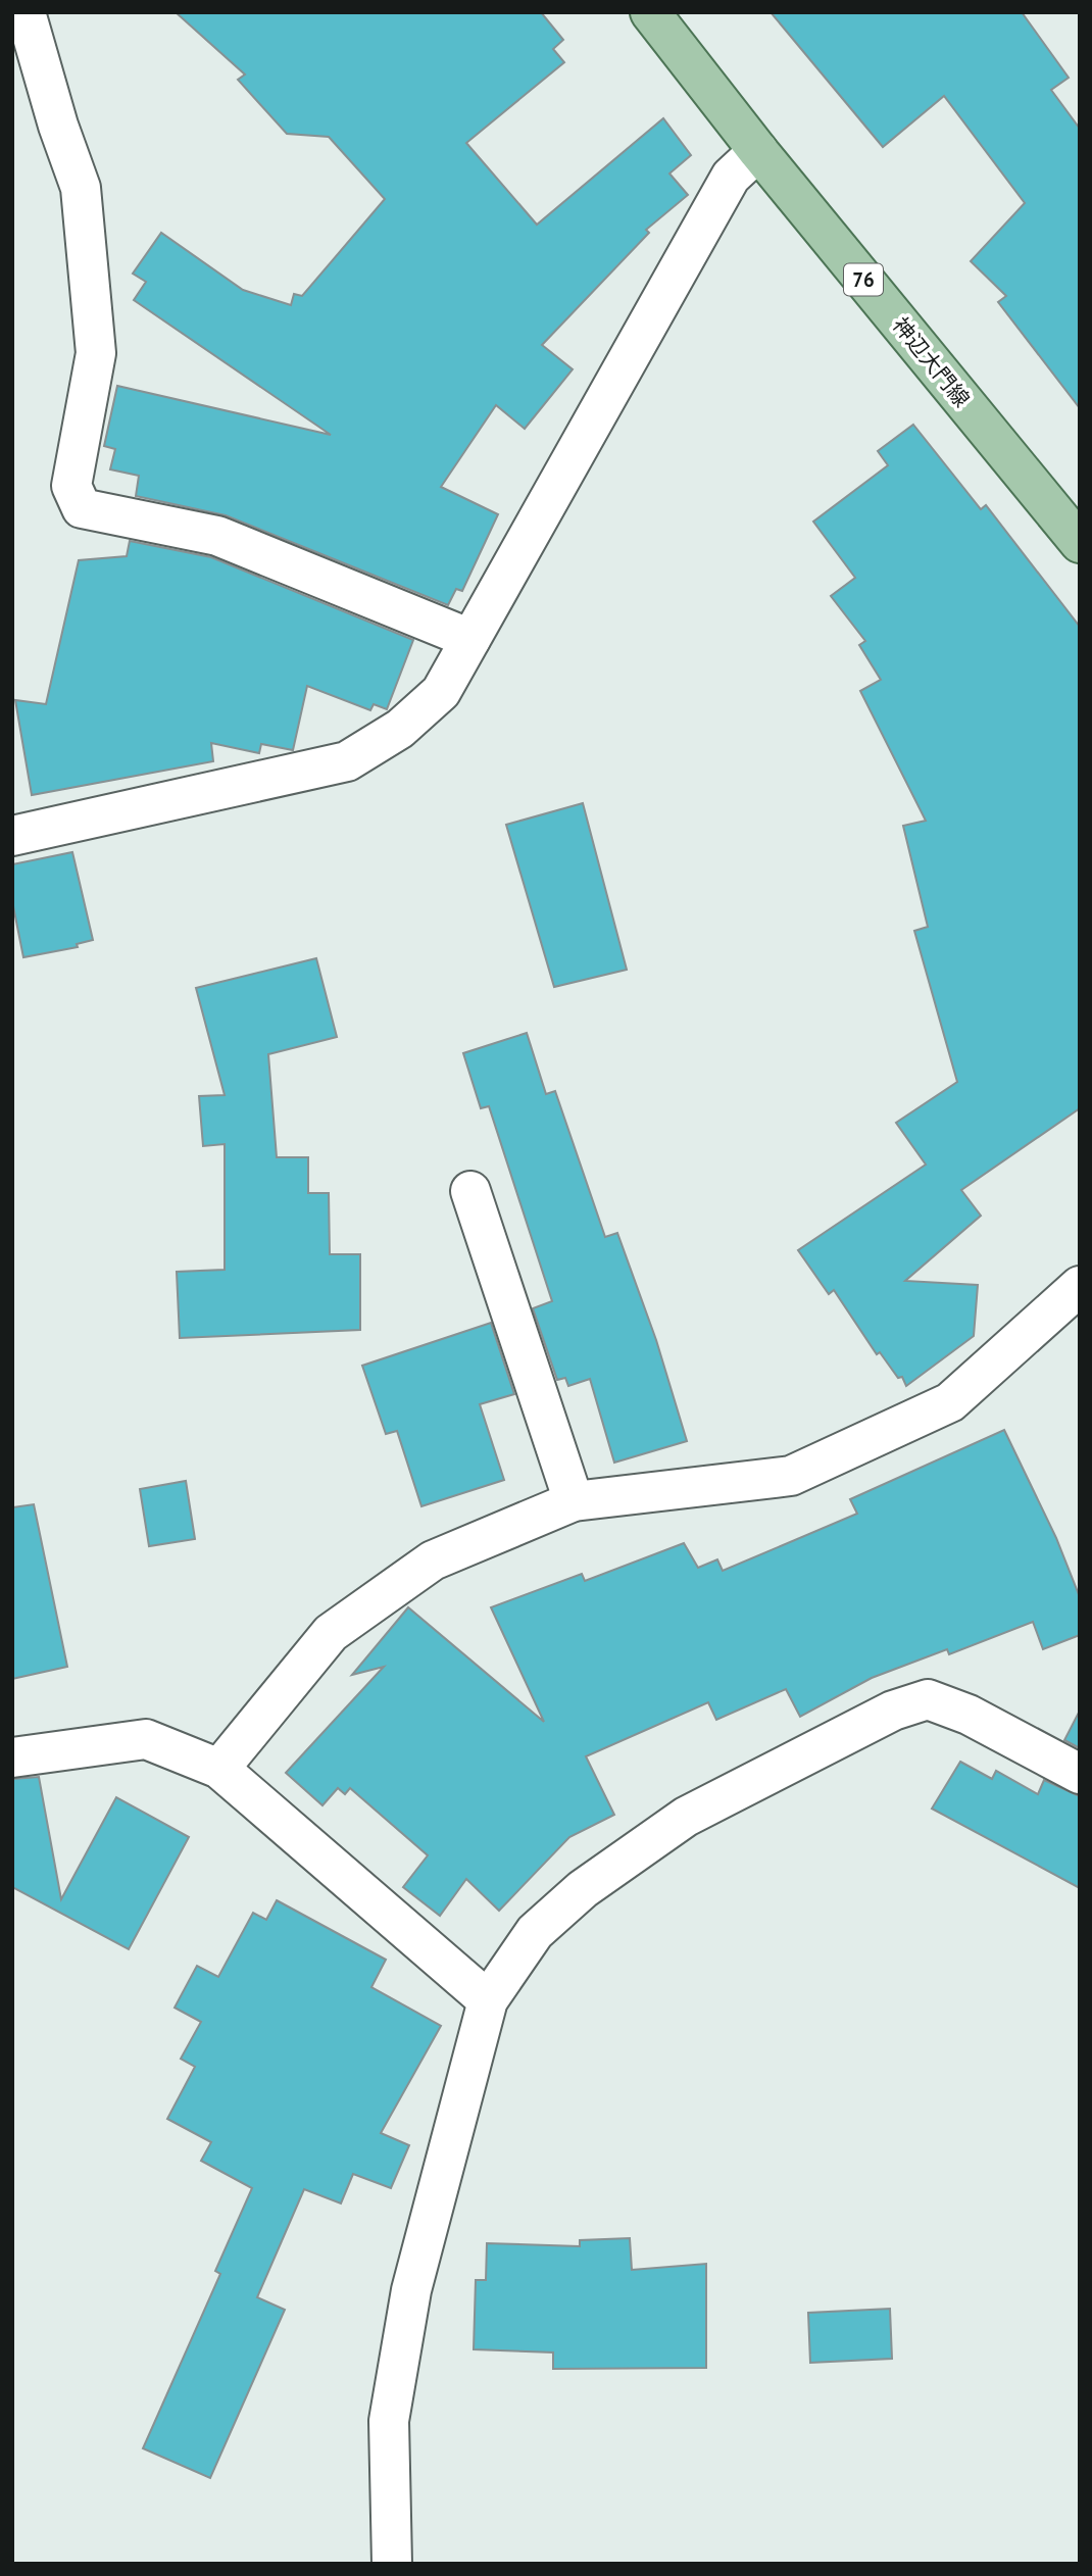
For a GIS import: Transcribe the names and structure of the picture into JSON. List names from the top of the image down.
{
  "streets": {
    "main road": ["76", "神辺大門線"]
  }
}
